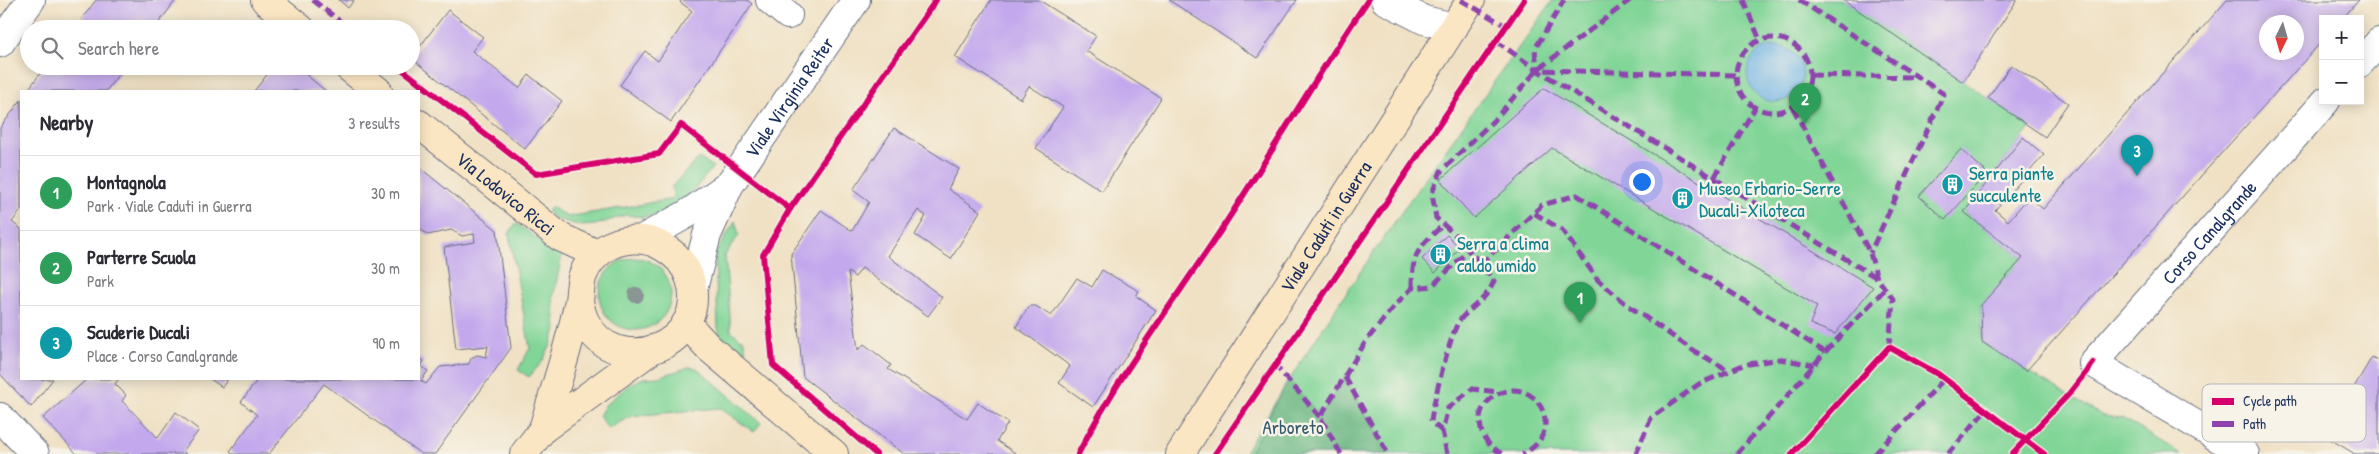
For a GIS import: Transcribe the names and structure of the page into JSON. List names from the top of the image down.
{
  "streets": {
    "main road": ["Viale Virginia Reiter", "Via Lodovico Ricci", "Viale Caduti in Guerra"],
    "street": ["Corso Canalgrande"]
  },
  "crossings": [
    ["Viale Virginia Reiter", "Via Lodovico Ricci"]
  ],
  "parks": ["Arboreto"],
  "places": {
    "building": ["Serra piante succulente", "Museo Erbario-Serre Ducali-Xiloteca", "Serra a clima caldo umido"]
  },
  "legend": ["Cycle path", "Path"],
  "north": "bottom",
  "page": {
    "map_buttons": ["+", "−"],
    "search": "Search here",
    "pins": ["2", "3", "1"],
    "heading": ["Nearby", "3 results"],
    "list": [
      {
        "mark": "1",
        "name": "Montagnola",
        "note": "Park · Viale Caduti in Guerra",
        "value": "30 m"
      },
      {
        "mark": "2",
        "name": "Parterre Scuola",
        "note": "Park",
        "value": "30 m"
      },
      {
        "mark": "3",
        "name": "Scuderie Ducali",
        "note": "Place · Corso Canalgrande",
        "value": "90 m"
      }
    ]
  }
}
